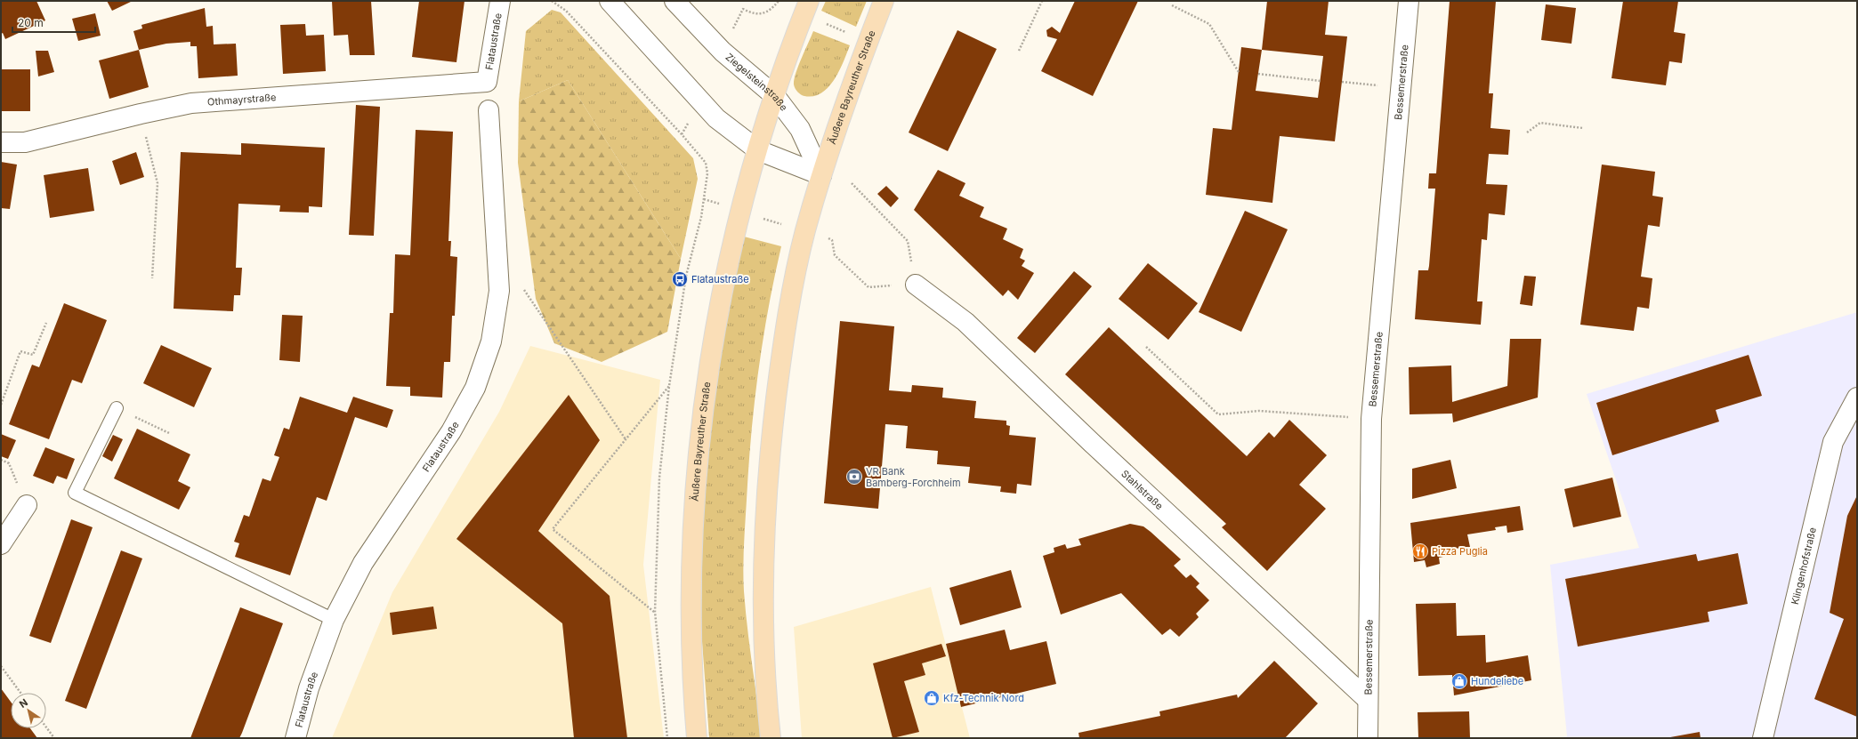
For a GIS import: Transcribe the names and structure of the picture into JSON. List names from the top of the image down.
{
  "streets": {
    "main road": ["Äußere Bayreuther Straße"],
    "street": [
      "Flataustraße",
      "Bessemerstraße",
      "Ziegelsteinstraße",
      "Othmayrstraße",
      "Stahlstraße",
      "Klingenhofstraße"
    ]
  },
  "crossings": [
    ["Flataustraße", "Othmayrstraße"],
    ["Bessemerstraße", "Stahlstraße"],
    ["Ziegelsteinstraße", "Äußere Bayreuther Straße"]
  ],
  "places": {
    "bus stop": ["Flataustraße"],
    "bank": ["VR Bank Bamberg-Forchheim"],
    "restaurant": ["Pizza Puglia"],
    "shop": ["Hundeliebe", "Kfz-Technik Nord"]
  },
  "scale_bar": "20 m",
  "north": "top left"
}
